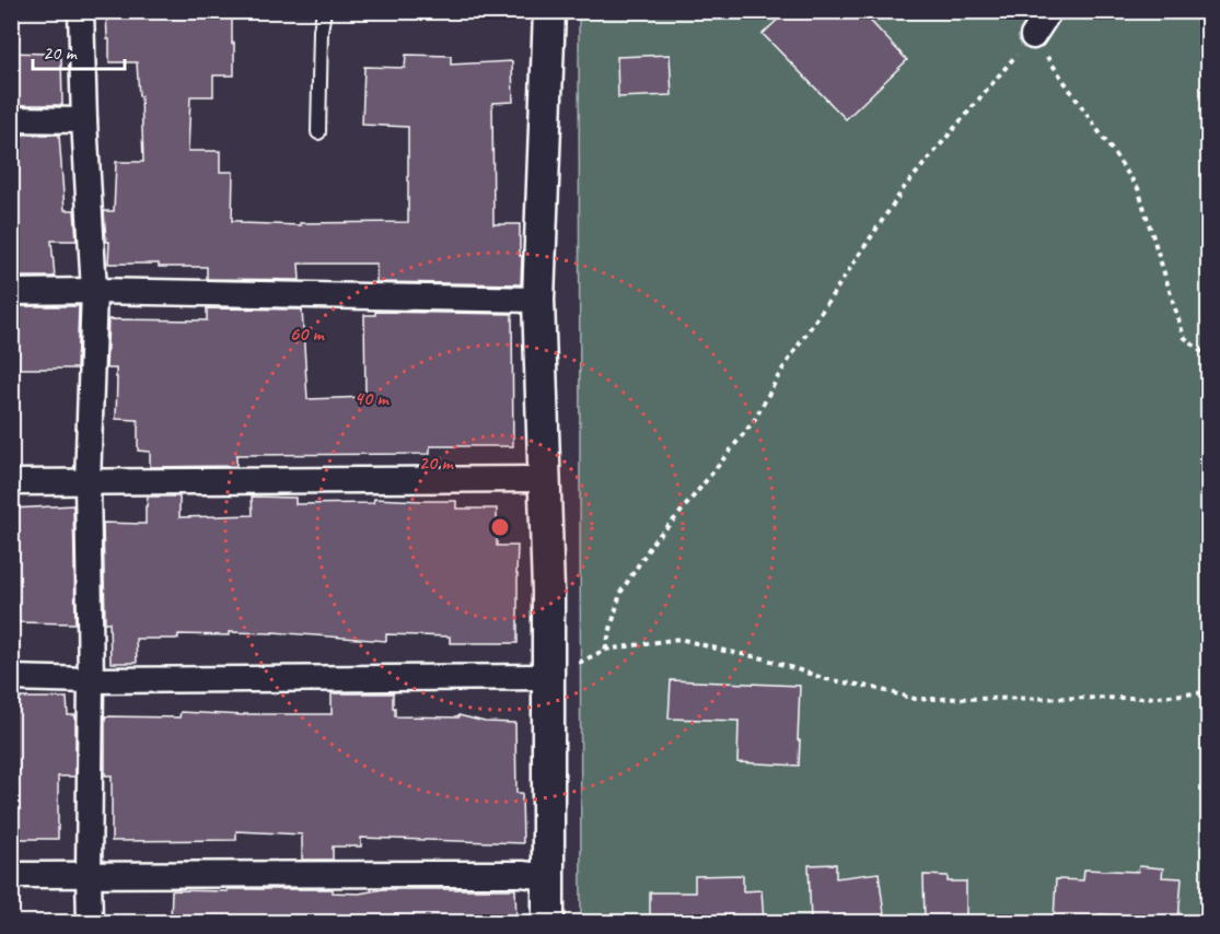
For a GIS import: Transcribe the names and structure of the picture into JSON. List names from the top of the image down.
{
  "scale_bar": "20 m",
  "rings": ["60 m", "40 m", "20 m"]
}
